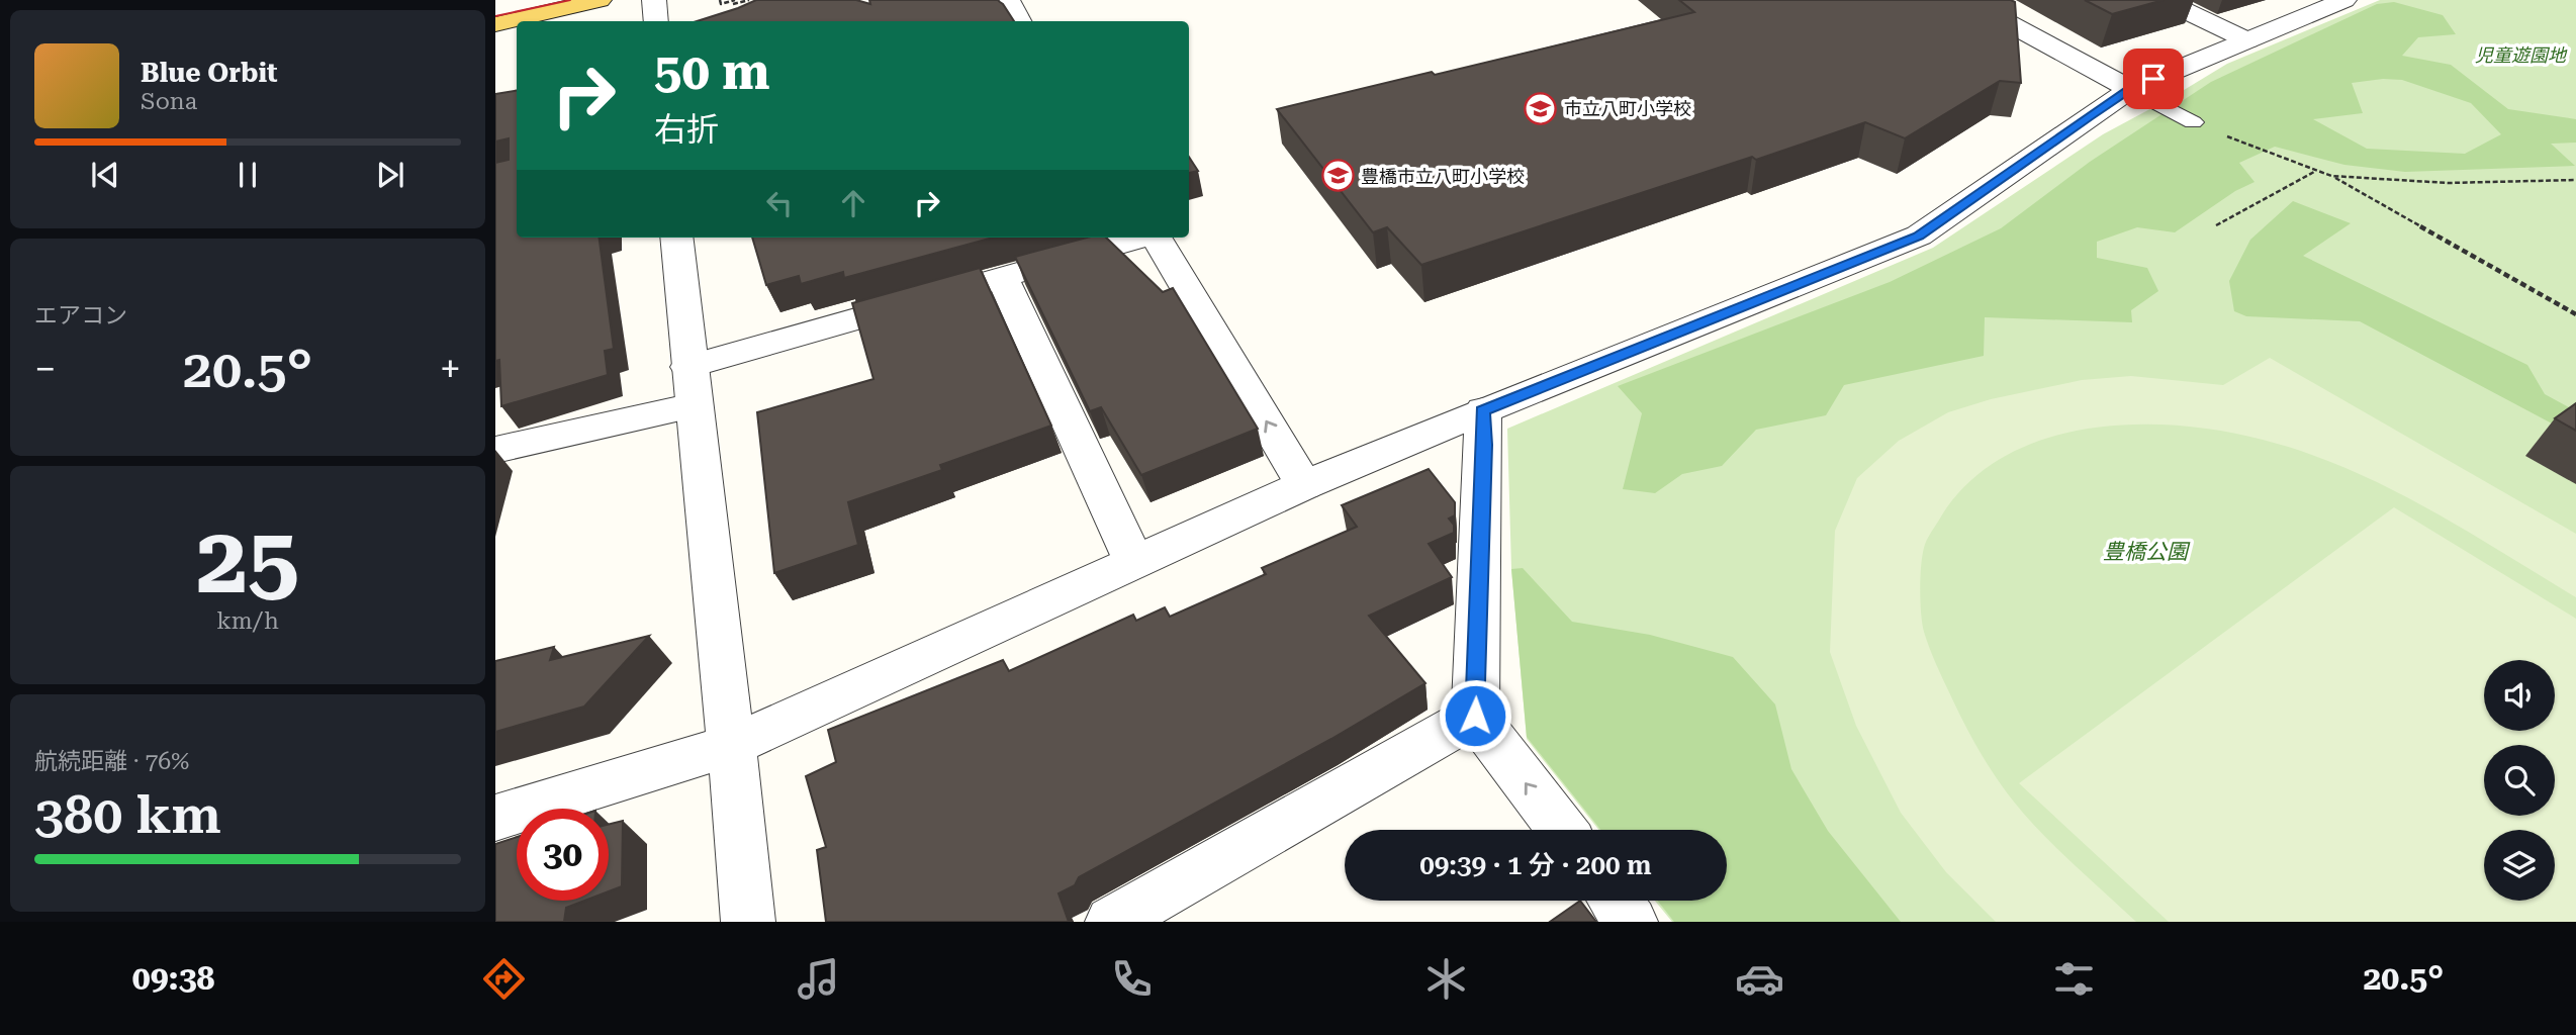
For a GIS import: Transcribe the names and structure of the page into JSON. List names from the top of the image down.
{
  "parks": ["児童遊園地", "豊橋公園"],
  "places": {
    "school or university": ["市立八町小学校", "豊橋市立八町小学校"]
  },
  "page": {
    "turn": ["50 m", "右折"],
    "song": ["Blue Orbit", "Sona"],
    "tile": [
      "エアコン",
      ["25", "km/h"],
      ["航続距離 · 76%", "380 km"]
    ],
    "heat": ["−", "20.5°", "+"],
    "limit": "30",
    "trip": "09:39 · 1 分 · 200 m",
    "tabs": ["09:38", "20.5°"]
  }
}
